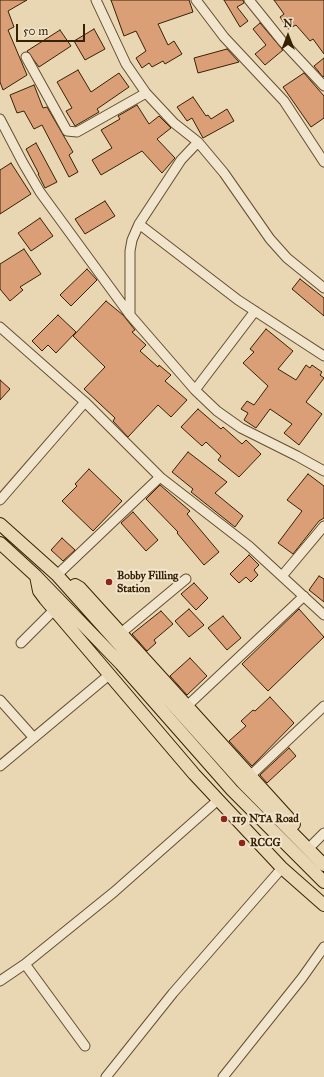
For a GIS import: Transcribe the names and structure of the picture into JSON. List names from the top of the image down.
{
  "places": ["Bobby Filling Station", "119 NTA Road", "RCCG"],
  "scale_bar": "50 m",
  "north": "top"
}
